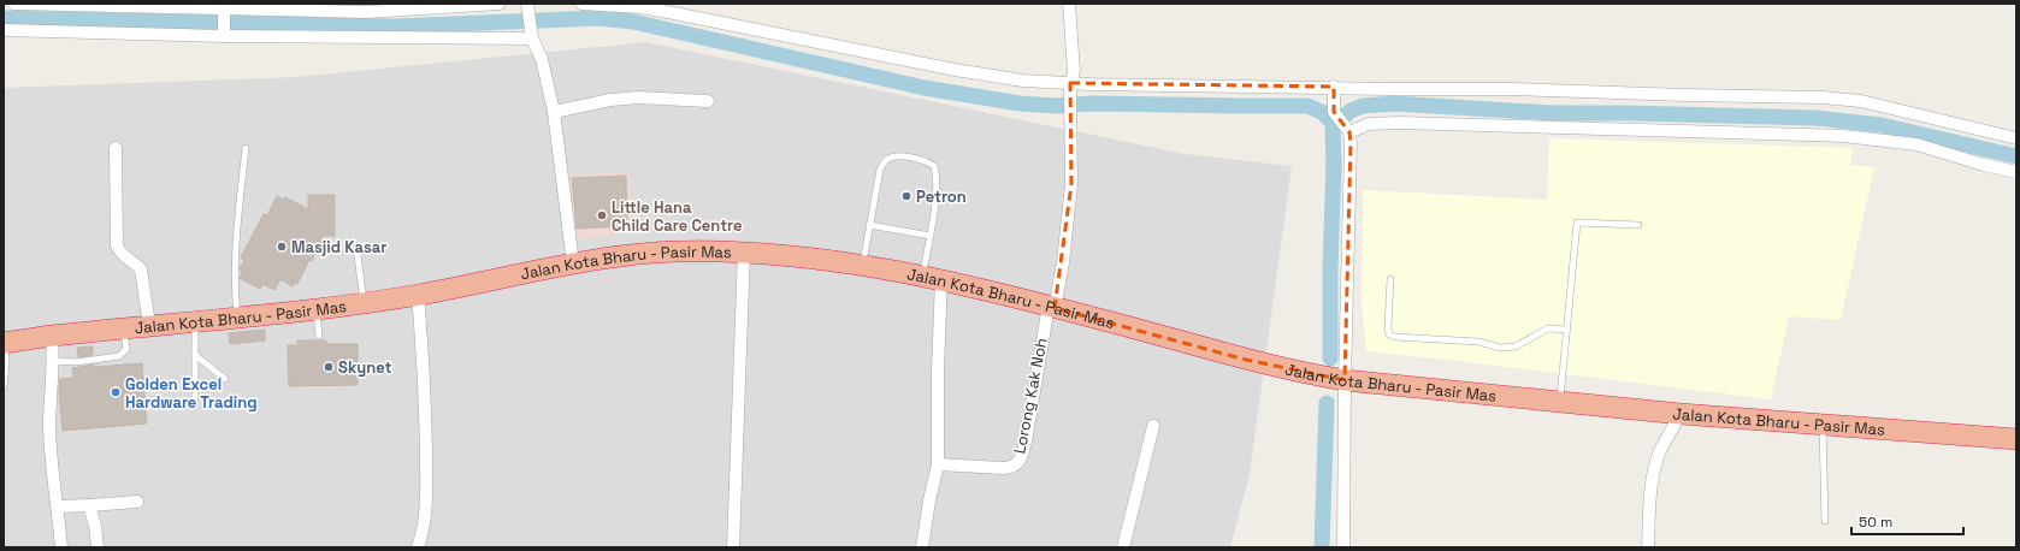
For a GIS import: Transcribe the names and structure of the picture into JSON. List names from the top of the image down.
{
  "streets": {
    "highway": ["Jalan Kota Bharu - Pasir Mas"],
    "street": ["Lorong Kak Noh"]
  },
  "crossings": [
    ["Jalan Kota Bharu - Pasir Mas", "Lorong Kak Noh"]
  ],
  "places": [
    "Petron",
    "Little Hana Child Care Centre",
    "Masjid Kasar",
    "Skynet",
    "Golden Excel Hardware Trading"
  ],
  "scale_bar": "50 m"
}
